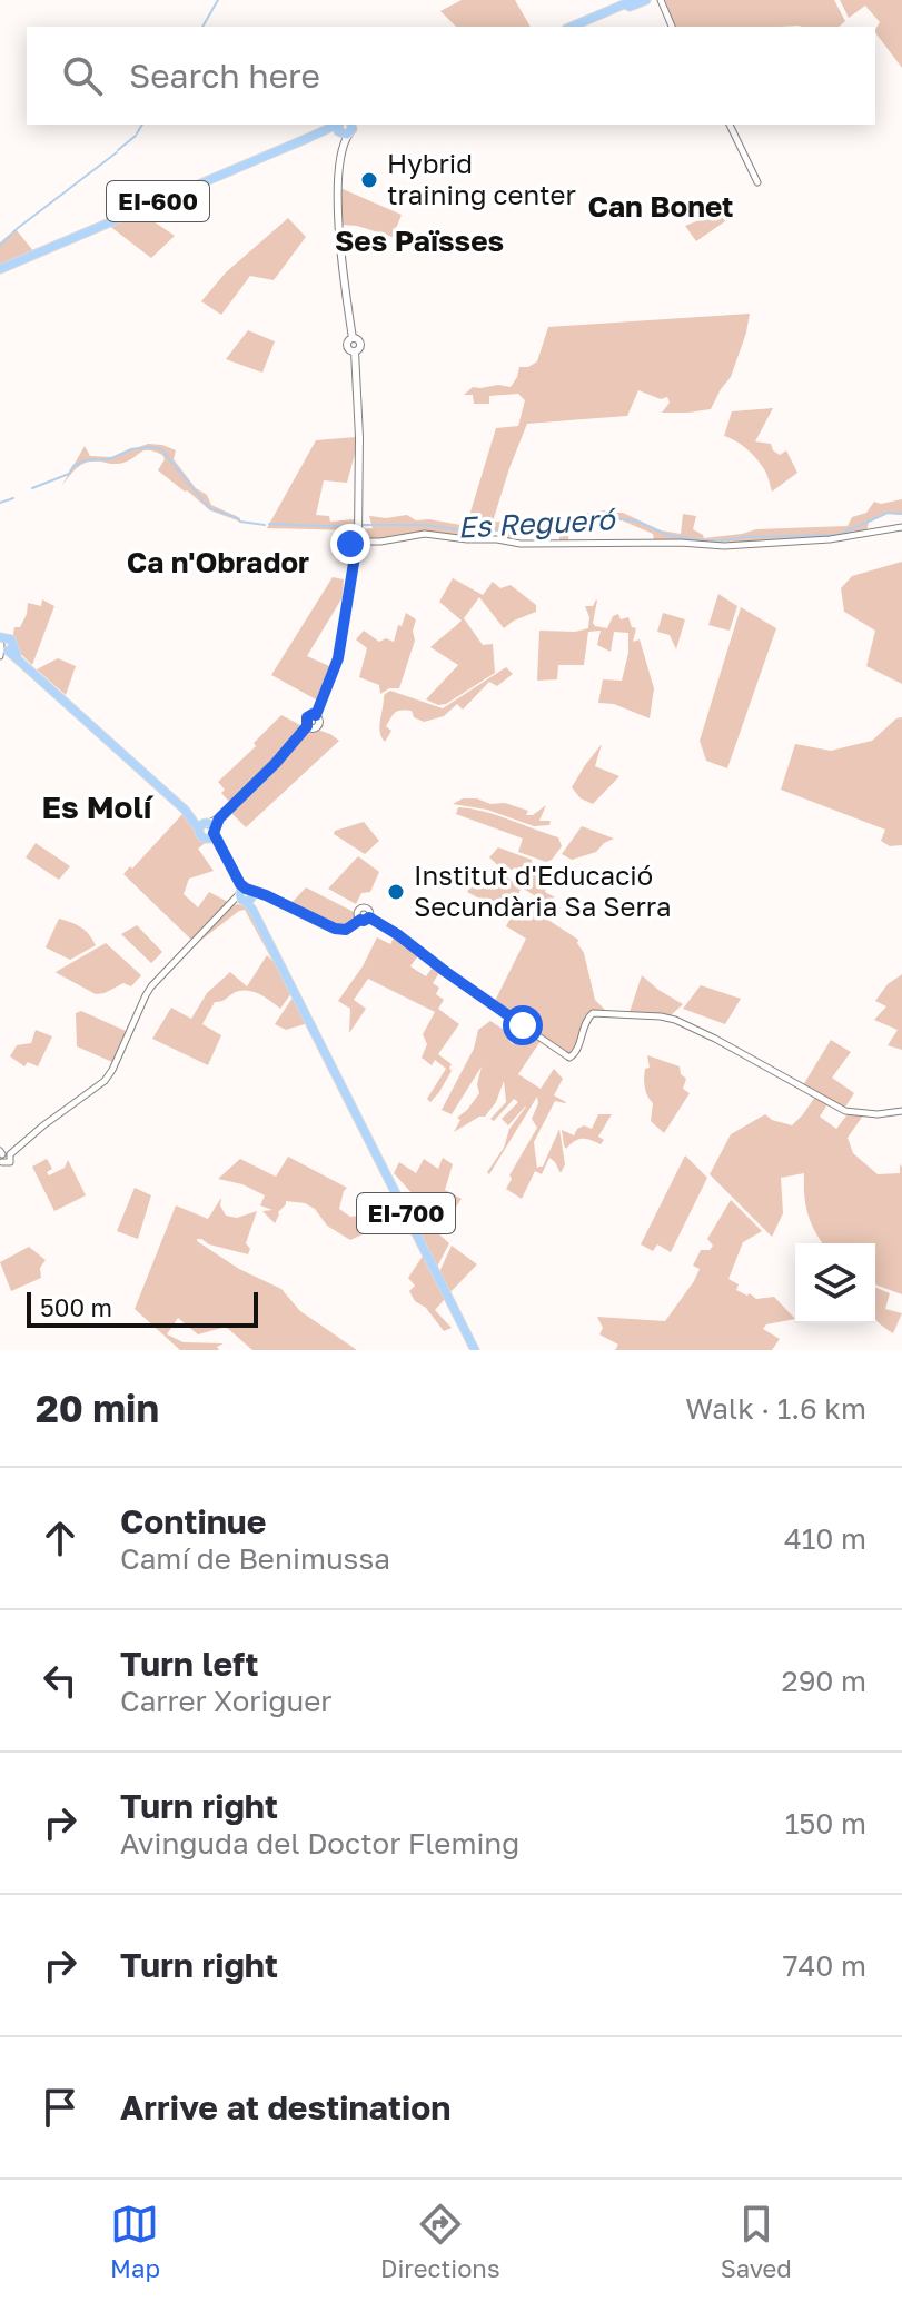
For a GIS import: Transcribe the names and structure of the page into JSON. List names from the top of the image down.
{
  "streets": {
    "main road": ["EI-600", "EI-700"]
  },
  "districts": [
    "Can Bonet",
    "Ses Païsses",
    "Ca n'Obrador",
    "Es Molí"
  ],
  "water": ["Es Regueró"],
  "places": ["Hybrid training center", "Institut d'Educació Secundària Sa Serra"],
  "scale_bar": "500 m",
  "page": {
    "search": "Search here",
    "scale": "500 m",
    "heading": ["20 min", "Walk · 1.6 km"],
    "list": [
      ["Continue", "Camí de Benimussa", "410 m"],
      ["Turn left", "Carrer Xoriguer", "290 m"],
      ["Turn right", "Avinguda del Doctor Fleming", "150 m"],
      ["Turn right", "740 m"],
      "Arrive at destination"
    ],
    "nav": ["Map", "Directions", "Saved"]
  }
}
